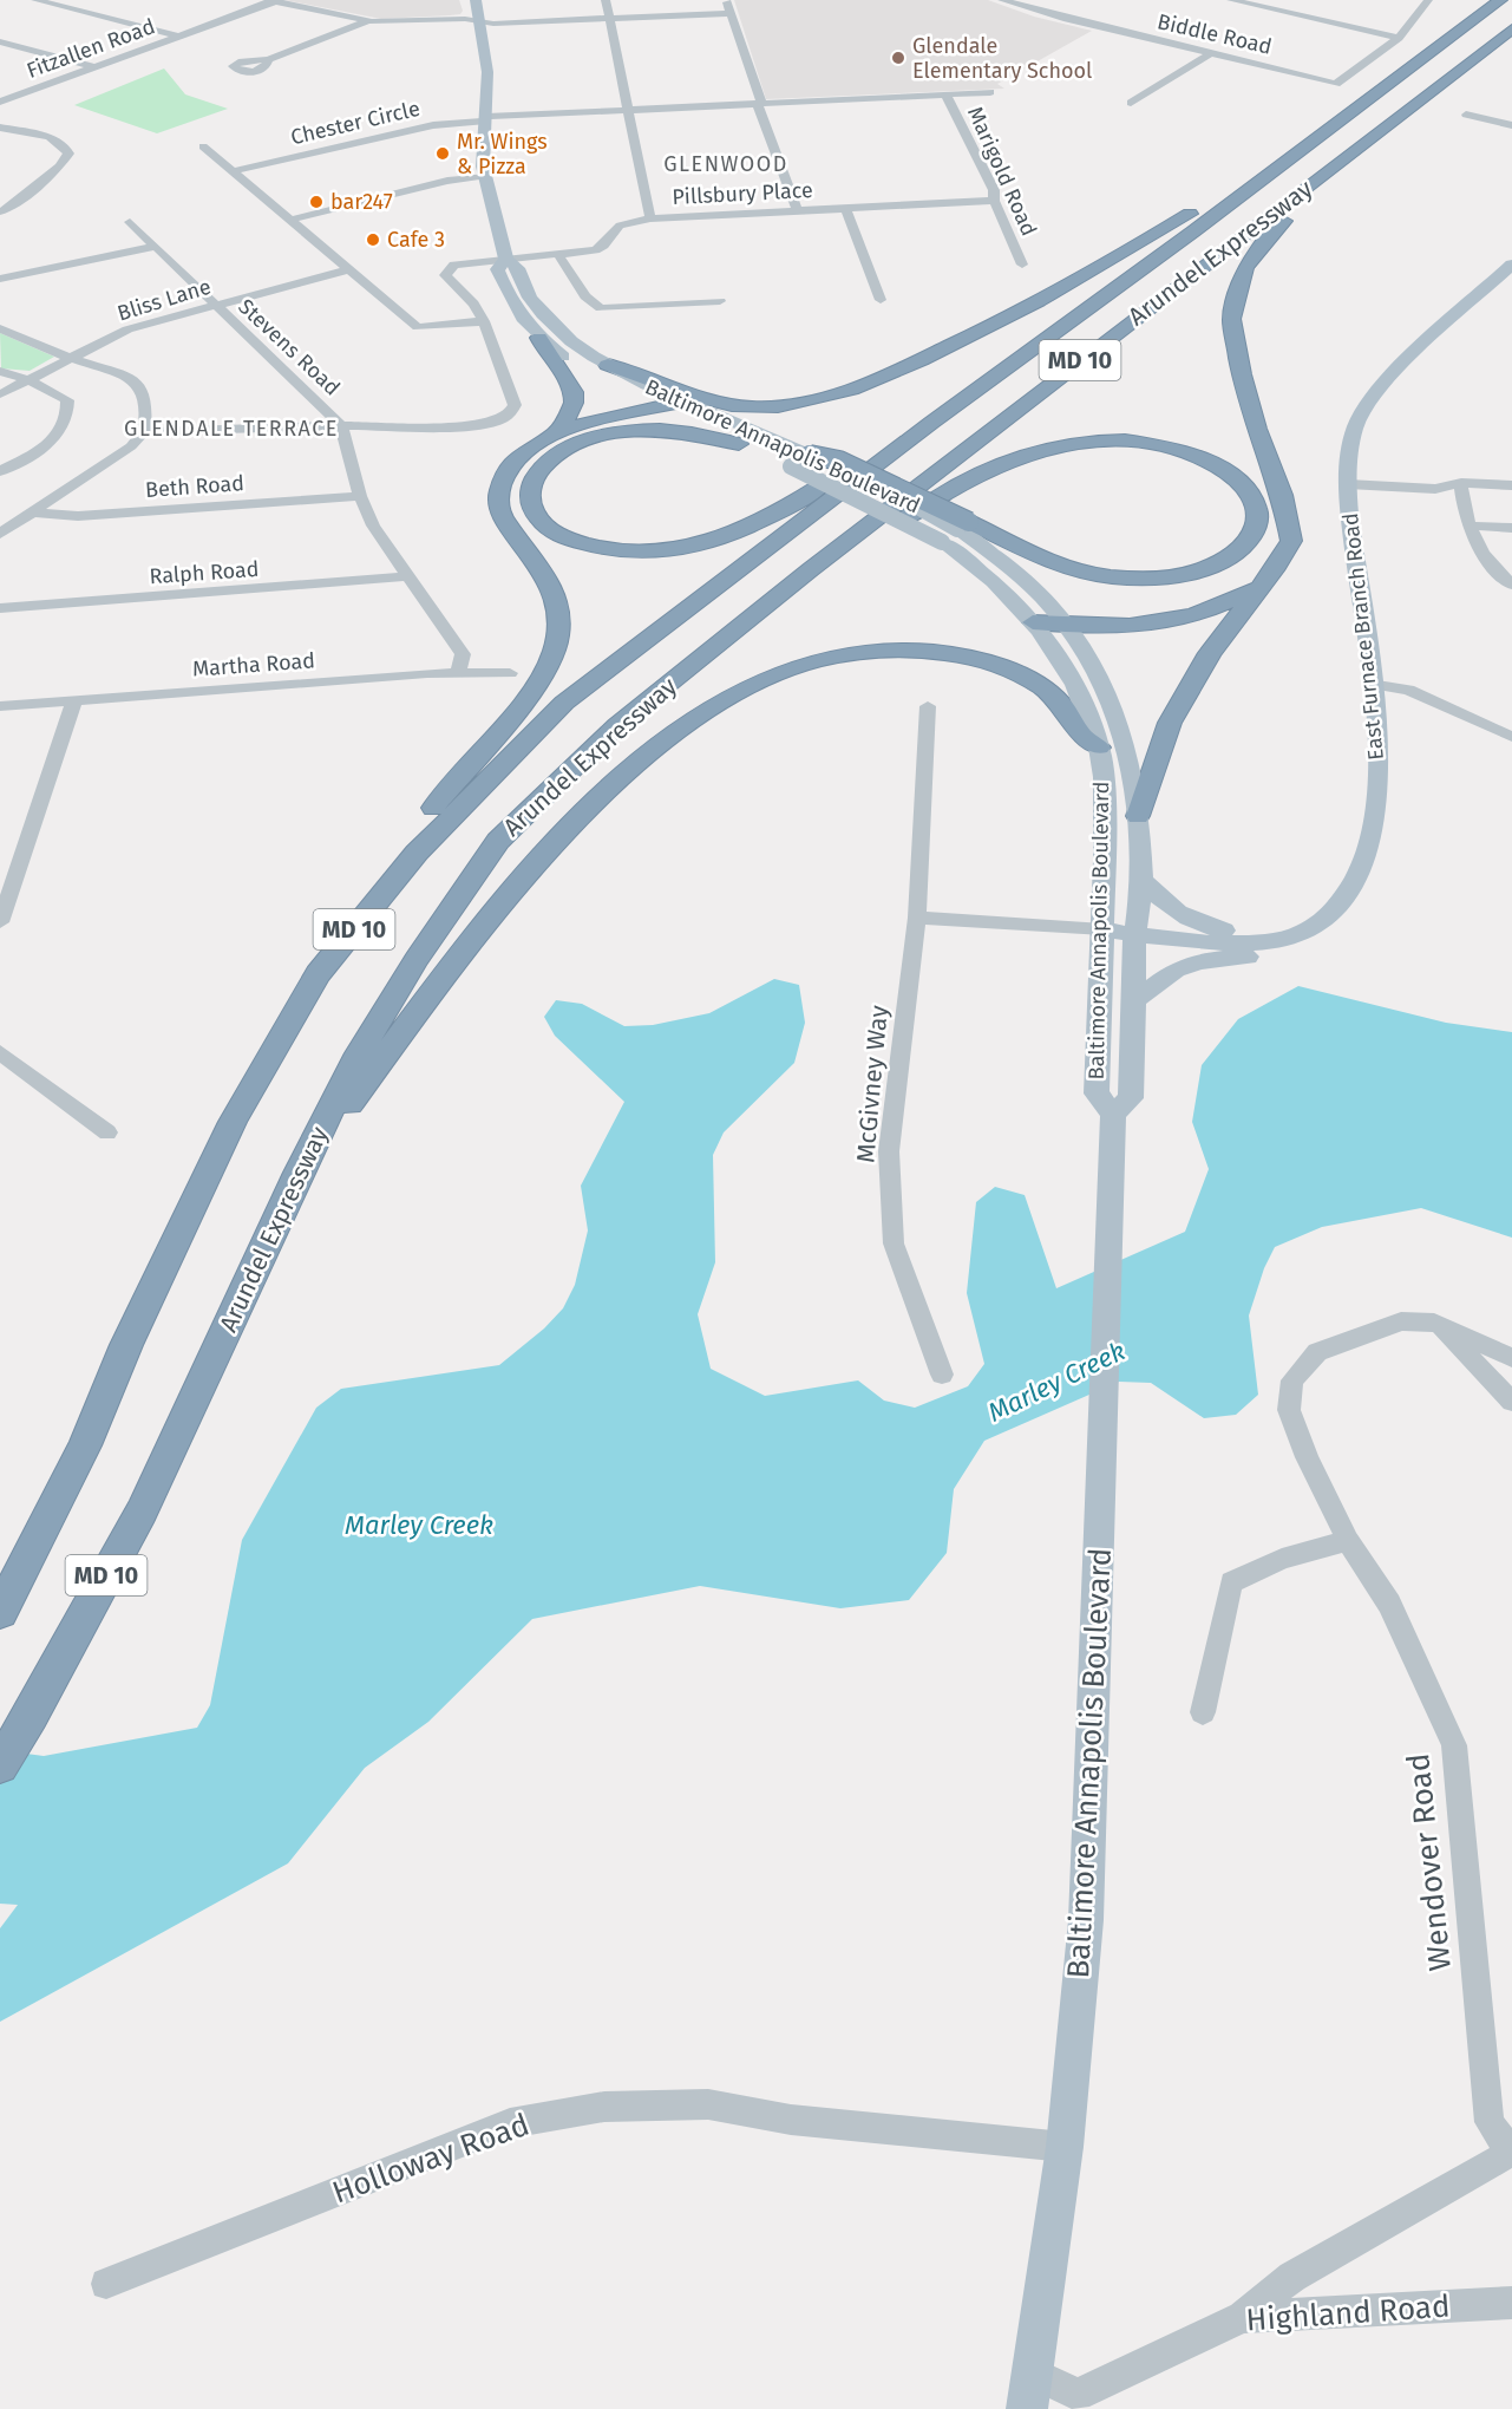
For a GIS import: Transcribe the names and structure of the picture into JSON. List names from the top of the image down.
{
  "streets": {
    "highway": ["Arundel Expressway", "MD 10"],
    "main road": ["Baltimore Annapolis Boulevard", "East Furnace Branch Road"],
    "street": [
      "Biddle Road",
      "Fitzallen Road",
      "Chester Circle",
      "Marigold Road",
      "Pillsbury Place",
      "Bliss Lane",
      "Stevens Road",
      "Beth Road",
      "Ralph Road",
      "Martha Road",
      "McGivney Way",
      "Wendover Road",
      "Holloway Road",
      "Highland Road"
    ]
  },
  "crossings": [
    ["Chester Circle", "Marigold Road"],
    ["Chester Circle", "Baltimore Annapolis Boulevard"],
    ["Marigold Road", "Pillsbury Place"],
    ["Pillsbury Place", "Baltimore Annapolis Boulevard"],
    ["Bliss Lane", "Stevens Road"],
    ["Stevens Road", "Beth Road"],
    ["Stevens Road", "Ralph Road"],
    ["Stevens Road", "Martha Road"],
    ["Baltimore Annapolis Boulevard", "East Furnace Branch Road"],
    ["Baltimore Annapolis Boulevard", "Holloway Road"],
    ["Baltimore Annapolis Boulevard", "Highland Road"]
  ],
  "districts": ["GLENWOOD", "GLENDALE TERRACE"],
  "water": ["Marley Creek"],
  "places": [
    "Glendale Elementary School",
    "Mr. Wings & Pizza",
    "bar247",
    "Cafe 3"
  ]
}
